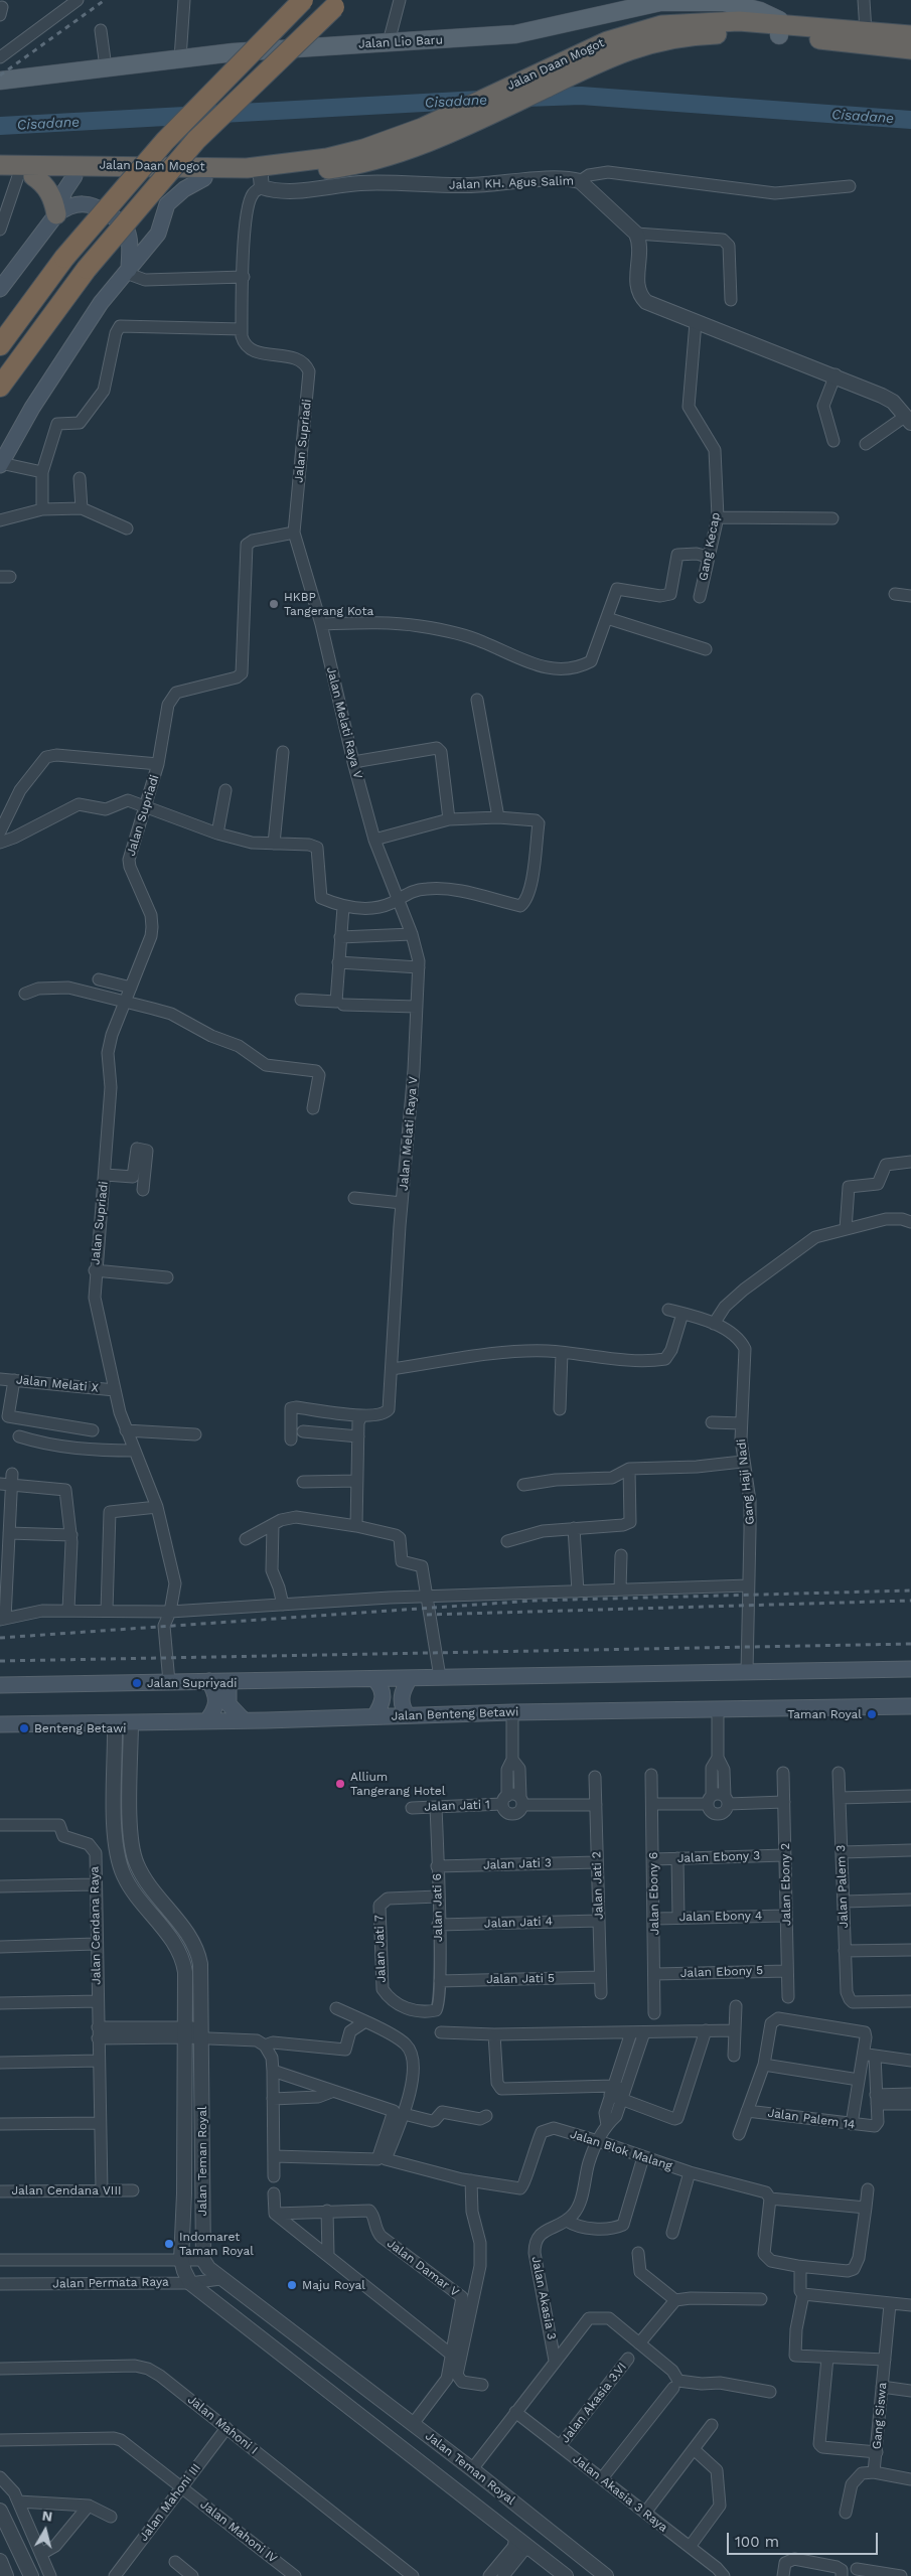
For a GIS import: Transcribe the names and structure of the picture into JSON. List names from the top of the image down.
{
  "streets": {
    "highway": ["Jalan Daan Mogot"],
    "main road": ["Jalan Lio Baru", "Jalan Benteng Betawi"],
    "street": [
      "Jalan KH. Agus Salim",
      "Jalan Supriadi",
      "Gang Kecap",
      "Jalan Melati Raya V",
      "Jalan Melati X",
      "Gang Haji Nadi",
      "Jalan Jati 1",
      "Jalan Ebony 3",
      "Jalan Jati 3",
      "Jalan Ebony 2",
      "Jalan Jati 2",
      "Jalan Palem 3",
      "Jalan Ebony 6",
      "Jalan Jati 6",
      "Jalan Ebony 4",
      "Jalan Jati 4",
      "Jalan Cendana Raya",
      "Jalan Jati 7",
      "Jalan Ebony 5",
      "Jalan Jati 5",
      "Jalan Palem 14",
      "Jalan Blok Malang",
      "Jalan Teman Royal",
      "Jalan Cendana VIII",
      "Jalan Damar V",
      "Jalan Permata Raya",
      "Jalan Akasia 3",
      "Jalan Akasia 3.VI",
      "Gang Siswa",
      "Jalan Mahoni I",
      "Jalan Akasia 3 Raya",
      "Jalan Mahoni III",
      "Jalan Mahoni IV"
    ]
  },
  "crossings": [
    ["Jalan Lio Baru", "Jalan Daan Mogot"],
    ["Jalan Daan Mogot", "Jalan KH. Agus Salim"],
    ["Jalan Daan Mogot", "Jalan Supriadi"],
    ["Jalan KH. Agus Salim", "Jalan Supriadi"],
    ["Jalan Supriadi", "Jalan Melati Raya V"],
    ["Jalan Supriadi", "Jalan Melati X"],
    ["Jalan Benteng Betawi", "Jalan Teman Royal"],
    ["Jalan Jati 1", "Jalan Jati 6"],
    ["Jalan Ebony 3", "Jalan Ebony 2"],
    ["Jalan Ebony 3", "Jalan Ebony 6"],
    ["Jalan Jati 3", "Jalan Jati 2"],
    ["Jalan Jati 3", "Jalan Jati 6"],
    ["Jalan Ebony 2", "Jalan Ebony 4"],
    ["Jalan Ebony 2", "Jalan Ebony 5"],
    ["Jalan Jati 2", "Jalan Jati 4"],
    ["Jalan Jati 2", "Jalan Jati 5"],
    ["Jalan Ebony 6", "Jalan Ebony 4"],
    ["Jalan Ebony 6", "Jalan Ebony 5"],
    ["Jalan Jati 6", "Jalan Jati 4"],
    ["Jalan Jati 6", "Jalan Jati 7"],
    ["Jalan Jati 6", "Jalan Jati 5"],
    ["Jalan Cendana Raya", "Jalan Cendana VIII"],
    ["Jalan Teman Royal", "Jalan Permata Raya"],
    ["Jalan Akasia 3.VI", "Jalan Akasia 3 Raya"],
    ["Jalan Mahoni I", "Jalan Mahoni III"],
    ["Jalan Mahoni III", "Jalan Mahoni IV"]
  ],
  "water": ["Cisadane"],
  "places": [
    "HKBP Tangerang Kota",
    "Jalan Supriyadi",
    "Taman Royal",
    "Benteng Betawi",
    "Allium Tangerang Hotel",
    "Indomaret Taman Royal",
    "Maju Royal"
  ],
  "scale_bar": "100 m",
  "north": "top"
}
